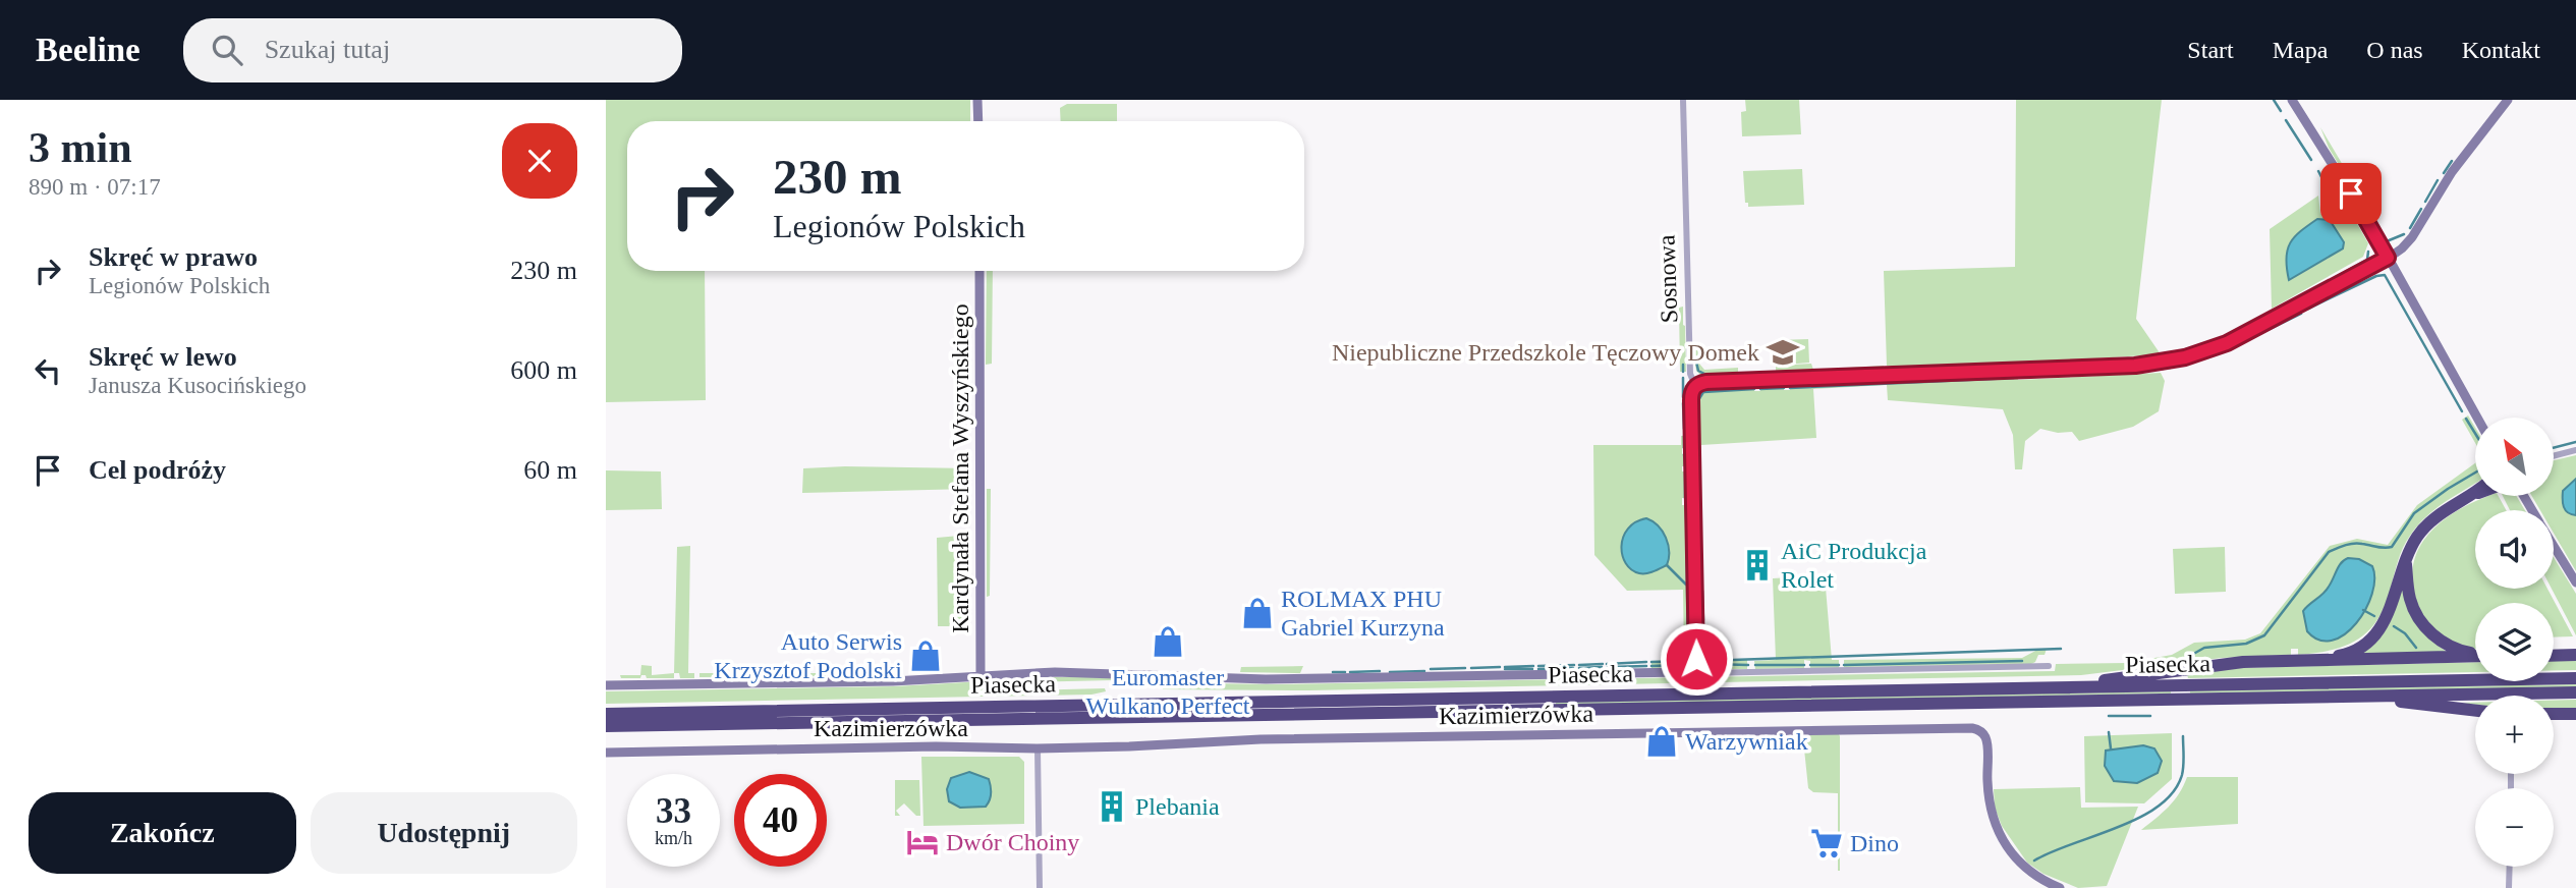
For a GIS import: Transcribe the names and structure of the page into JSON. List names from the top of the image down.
{
  "streets": {
    "highway": ["Piasecka"],
    "street": ["Sosnowa", "Kardynała Stefana Wyszyńskiego", "Kazimierzówka"]
  },
  "places": {
    "school or university": ["Niepubliczne Przedszkole Tęczowy Domek"],
    "building": ["AiC Produkcja Rolet", "Plebania"],
    "shop": [
      "ROLMAX PHU Gabriel Kurzyna",
      "Euromaster Wulkano Perfect",
      "Auto Serwis Krzysztof Podolski",
      "Warzywniak"
    ],
    "hotel": ["Dwór Choiny"],
    "supermarket": ["Dino"]
  },
  "north": "top left",
  "page": {
    "header": "Beeline",
    "search": "Szukaj tutaj",
    "nav": [
      "Start",
      "Mapa",
      "O nas",
      "Kontakt"
    ],
    "heading": ["3 min", "890 m · 07:17"],
    "turn": ["230 m", "Legionów Polskich"],
    "list": [
      {
        "name": "Skręć w prawo",
        "note": "Legionów Polskich",
        "value": "230 m"
      },
      {
        "name": "Skręć w lewo",
        "note": "Janusza Kusocińskiego",
        "value": "600 m"
      },
      {
        "name": "Cel podróży",
        "value": "60 m"
      }
    ],
    "map_buttons": ["+", "−"],
    "speed": "33 km/h",
    "limit": "40",
    "buttons": ["Zakończ", "Udostępnij"]
  }
}
